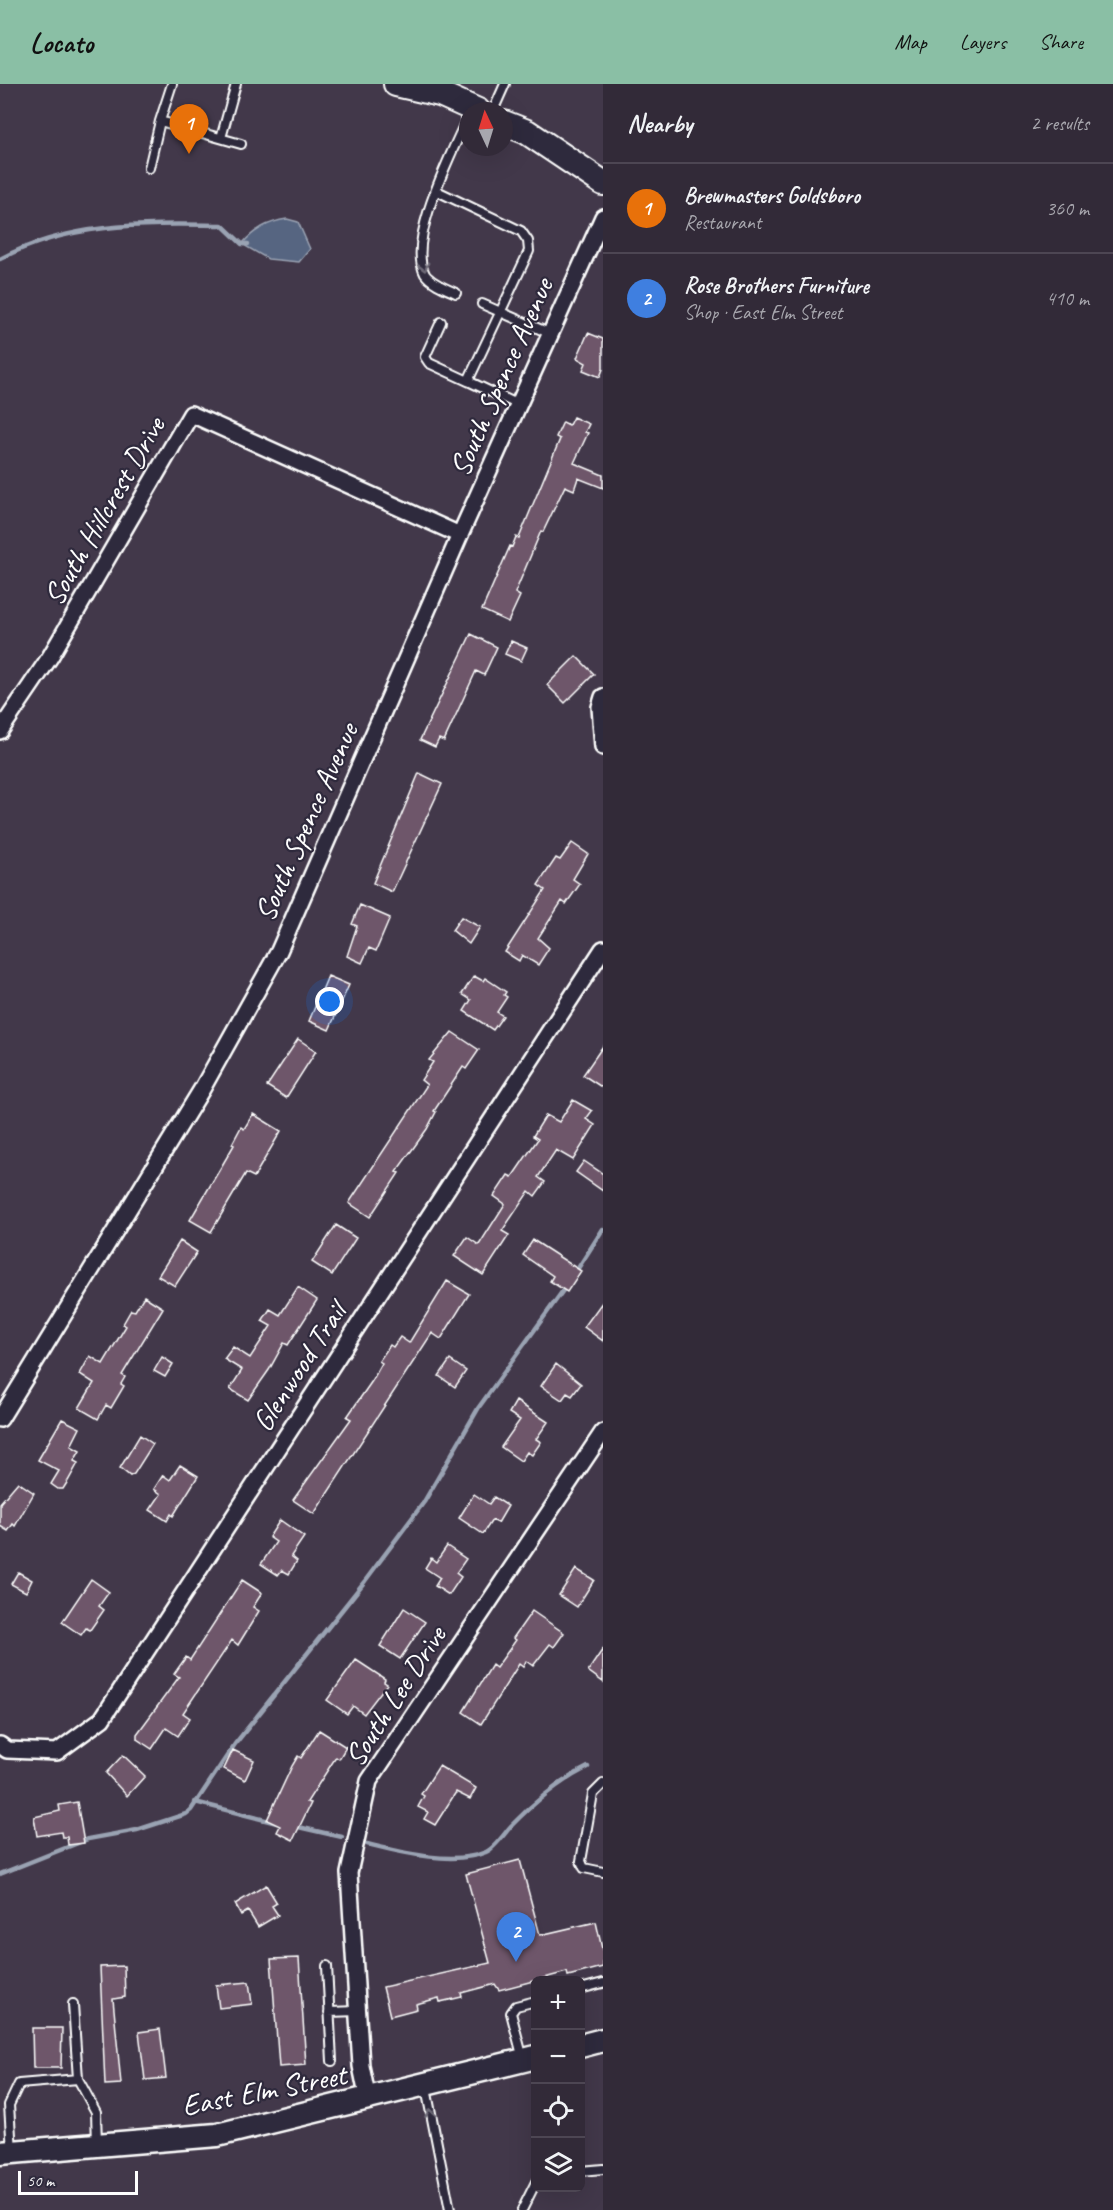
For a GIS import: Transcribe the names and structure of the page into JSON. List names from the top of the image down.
{
  "streets": {
    "street": [
      "South Spence Avenue",
      "South Hillcrest Drive",
      "Glenwood Trail",
      "South Lee Drive",
      "East Elm Street"
    ]
  },
  "crossings": [
    ["South Spence Avenue", "South Hillcrest Drive"],
    ["South Lee Drive", "East Elm Street"]
  ],
  "scale_bar": "50 m",
  "north": "top",
  "page": {
    "header": "Locato",
    "nav": ["Map", "Layers", "Share"],
    "heading": ["Nearby", "2 results"],
    "pins": ["1", "2"],
    "list": [
      {
        "mark": "1",
        "name": "Brewmasters Goldsboro",
        "note": "Restaurant",
        "value": "360 m"
      },
      {
        "mark": "2",
        "name": "Rose Brothers Furniture",
        "note": "Shop · East Elm Street",
        "value": "410 m"
      }
    ],
    "map_buttons": ["+", "−"],
    "scale": "50 m"
  }
}
